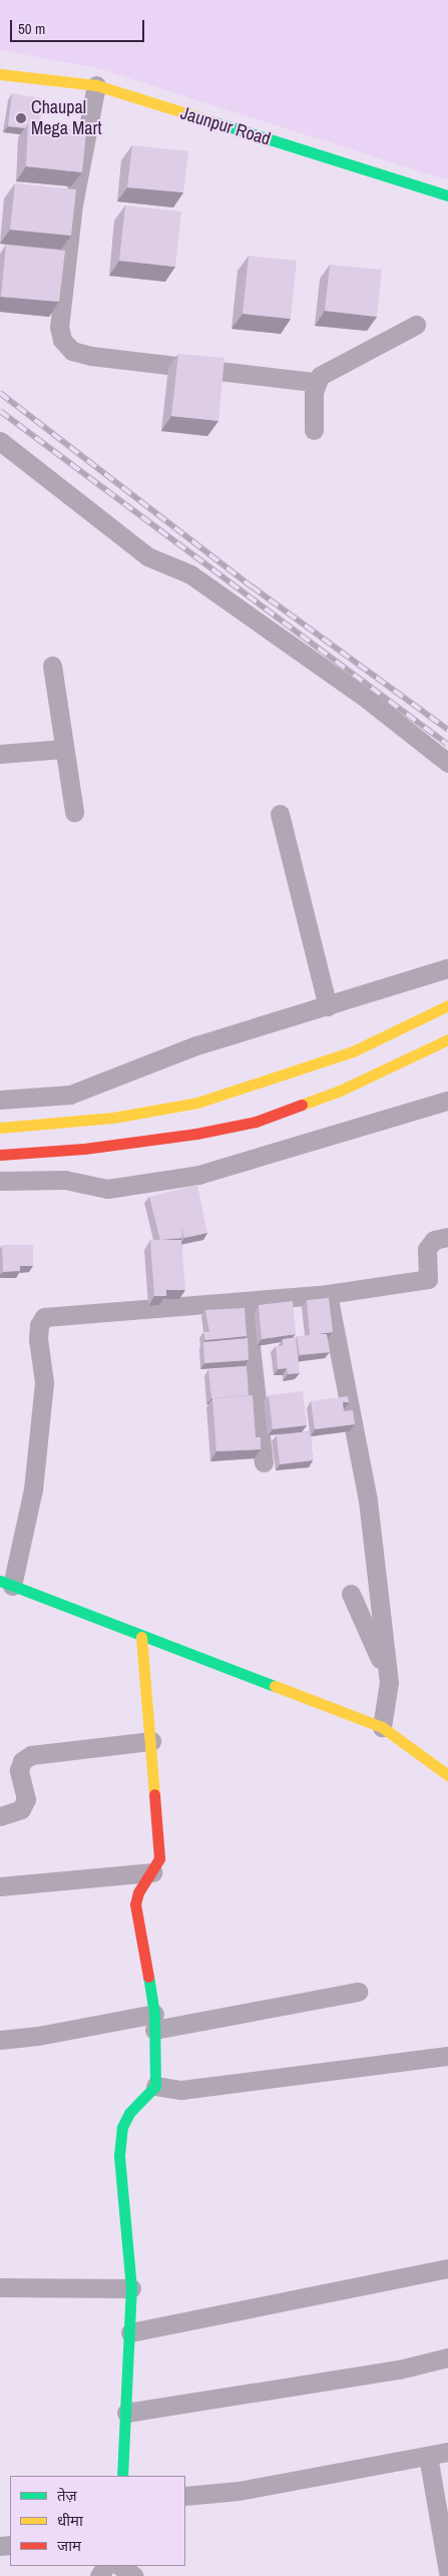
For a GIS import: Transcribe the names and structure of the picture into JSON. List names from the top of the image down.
{
  "streets": {
    "main road": ["Jaunpur Road"]
  },
  "places": ["Chaupal Mega Mart"],
  "legend": ["तेज़", "धीमा", "जाम"],
  "scale_bar": "50 m"
}
